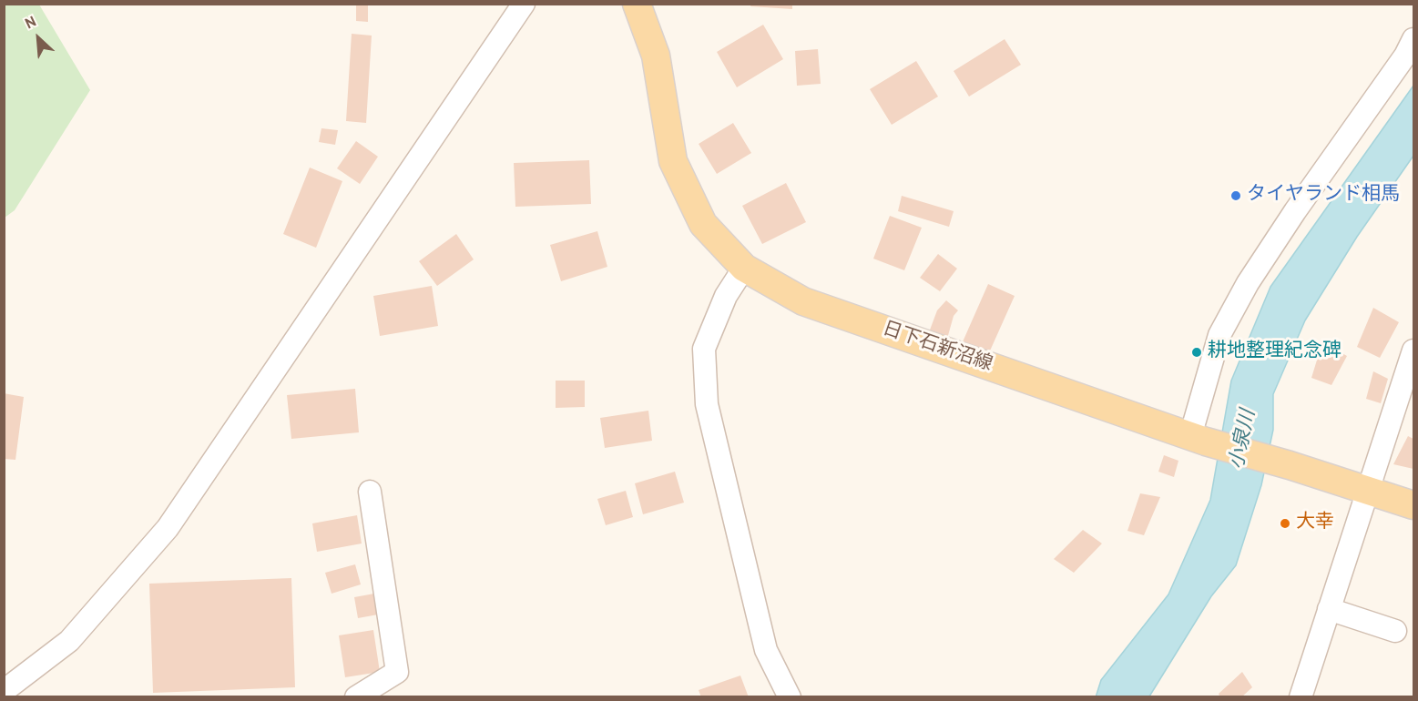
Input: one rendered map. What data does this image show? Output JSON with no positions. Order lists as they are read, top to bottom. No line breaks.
{"streets":{"main road":["日下石新沼線"]},"water":["小泉川"],"places":["タイヤランド相馬","耕地整理紀念碑","大幸"],"north":"top left"}
